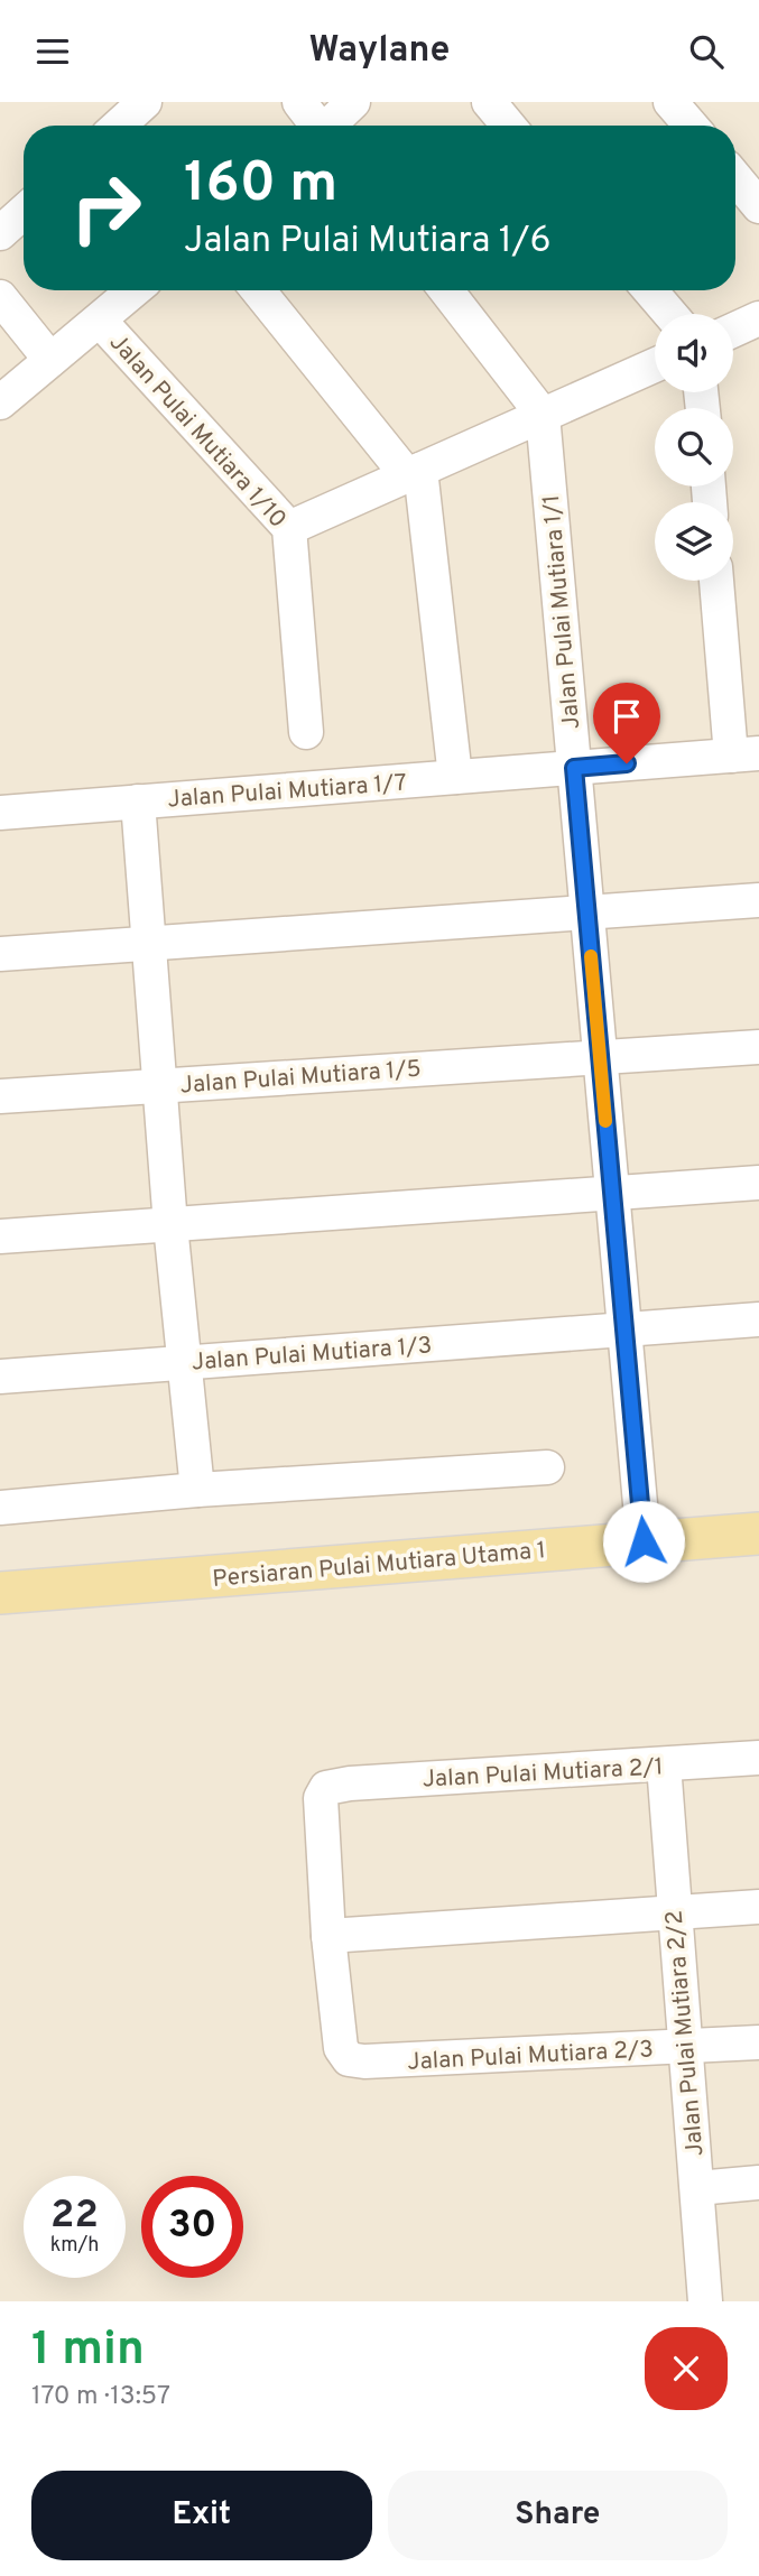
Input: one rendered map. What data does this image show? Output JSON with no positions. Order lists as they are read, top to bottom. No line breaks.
{"streets":{"main road":["Persiaran Pulai Mutiara Utama 1"],"street":["Jalan Pulai Mutiara 1/10","Jalan Pulai Mutiara 1/1","Jalan Pulai Mutiara 1/7","Jalan Pulai Mutiara 1/5","Jalan Pulai Mutiara 1/3","Jalan Pulai Mutiara 2/1","Jalan Pulai Mutiara 2/2","Jalan Pulai Mutiara 2/3"]},"crossings":[["Jalan Pulai Mutiara 1/1","Jalan Pulai Mutiara 1/7"],["Jalan Pulai Mutiara 1/1","Jalan Pulai Mutiara 1/5"],["Jalan Pulai Mutiara 1/1","Jalan Pulai Mutiara 1/3"],["Jalan Pulai Mutiara 1/1","Persiaran Pulai Mutiara Utama 1"],["Jalan Pulai Mutiara 2/1","Jalan Pulai Mutiara 2/2"],["Jalan Pulai Mutiara 2/1","Jalan Pulai Mutiara 2/3"],["Jalan Pulai Mutiara 2/2","Jalan Pulai Mutiara 2/3"]],"page":{"header":"Waylane","turn":["160 m","Jalan Pulai Mutiara 1/6"],"speed":"22 km/h","limit":"30","heading":["1 min","170 m · 13:57"],"buttons":["Exit","Share"]}}
